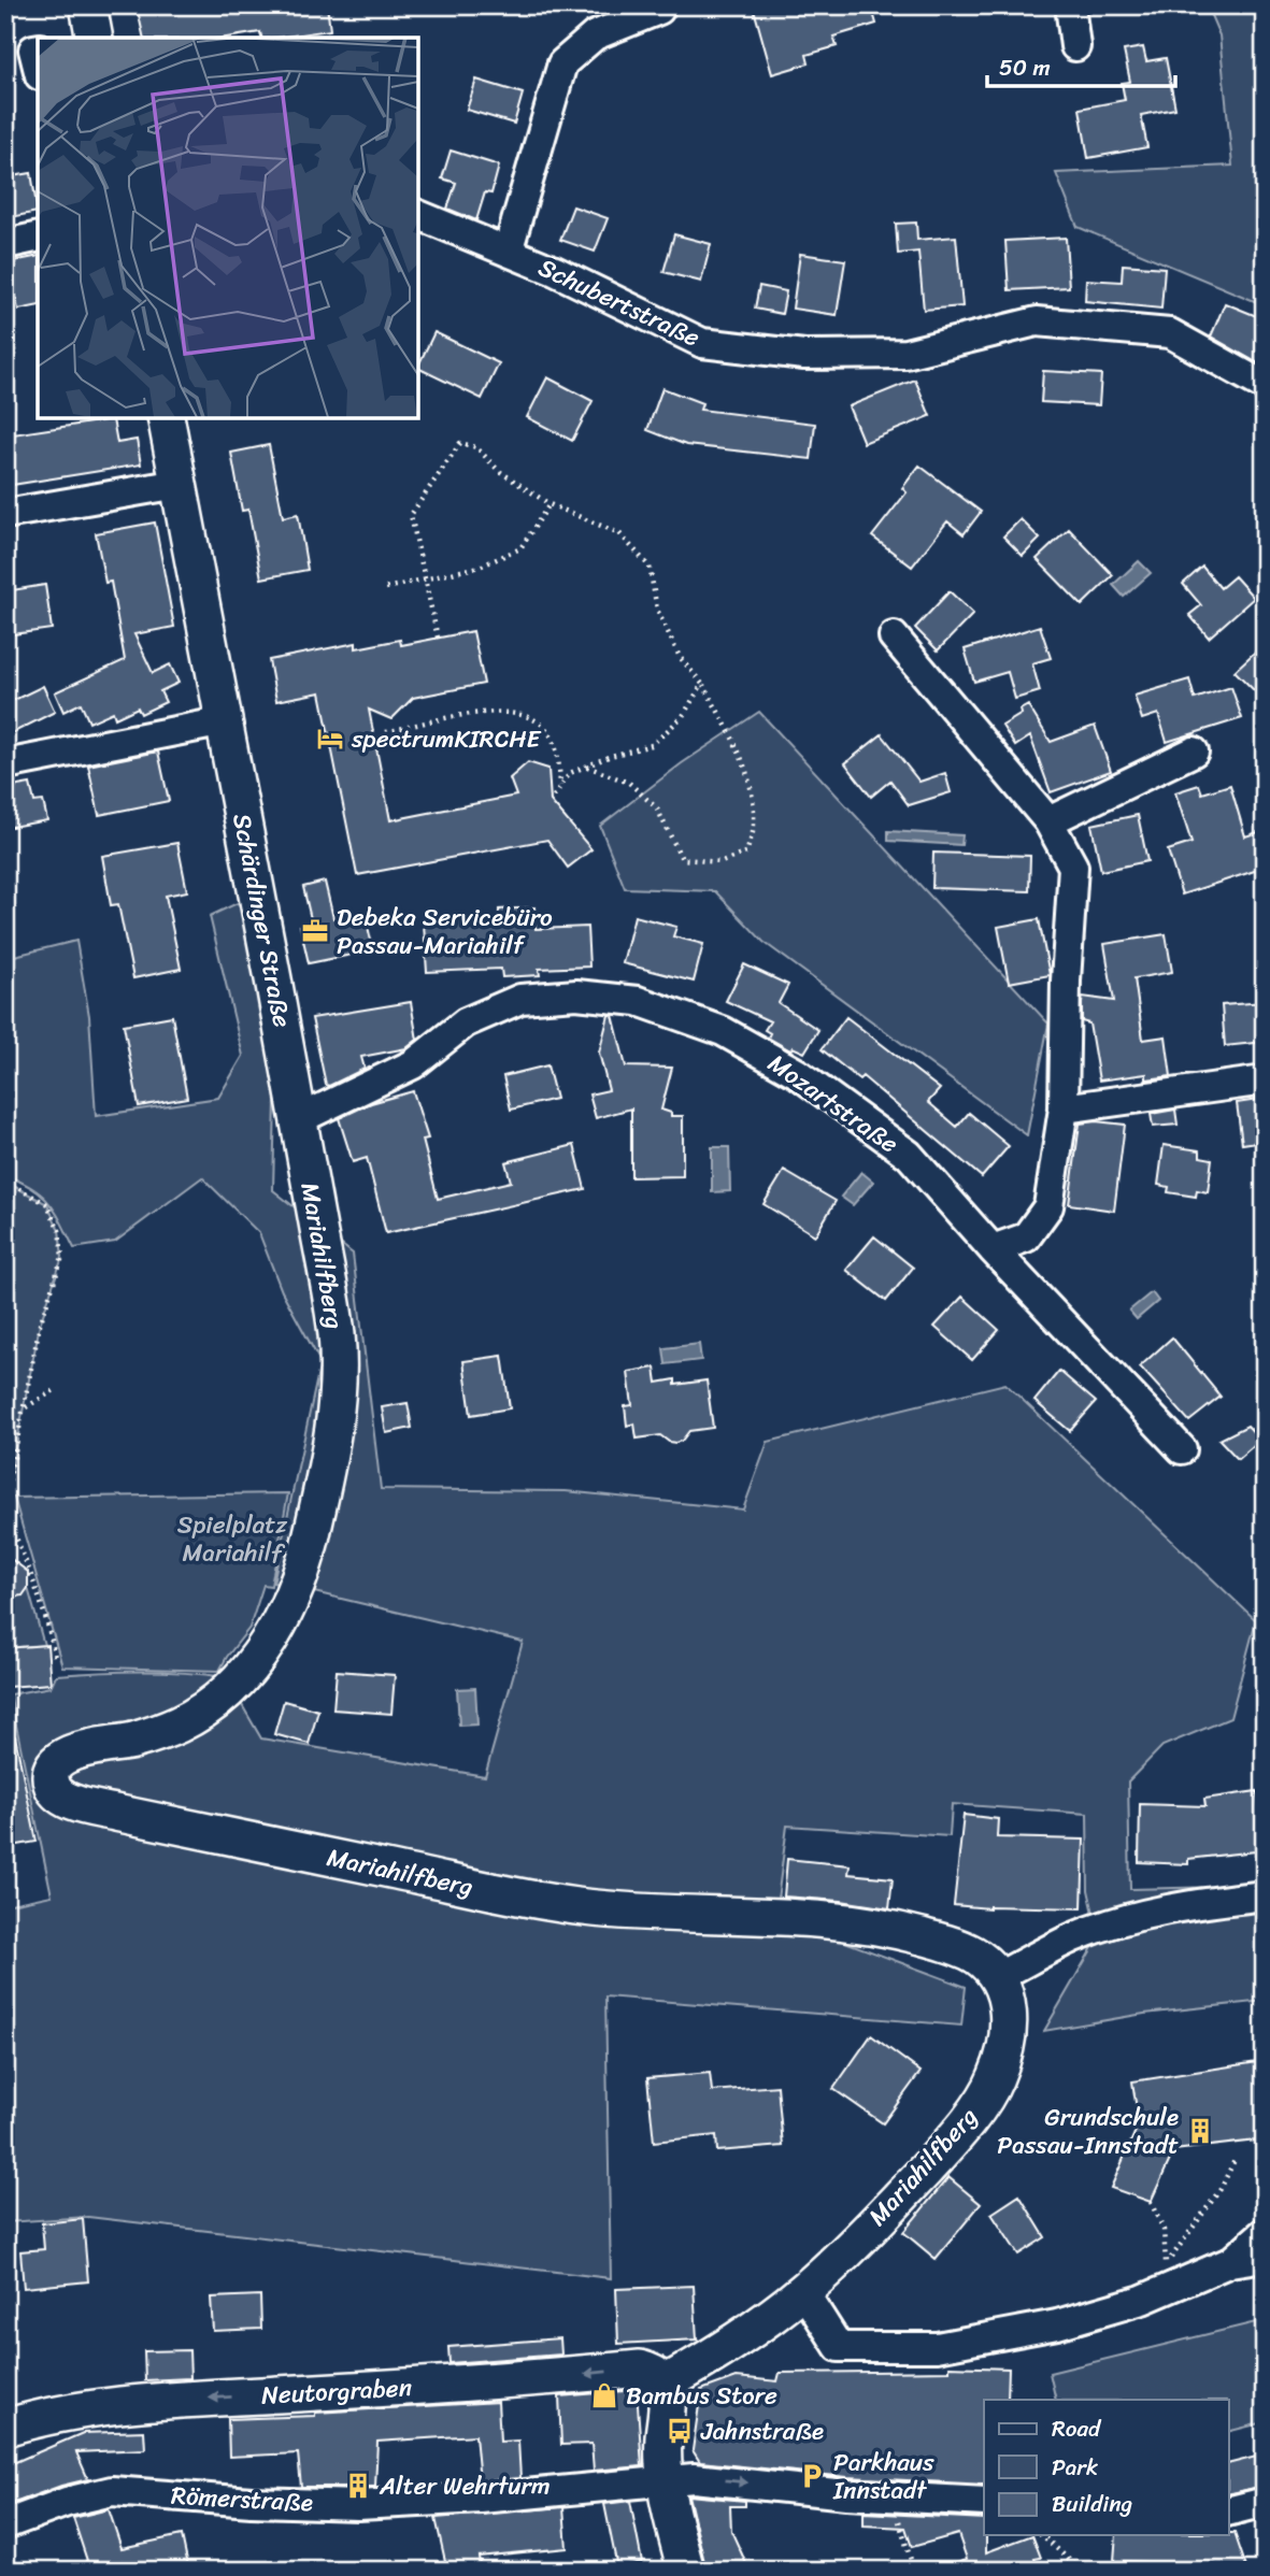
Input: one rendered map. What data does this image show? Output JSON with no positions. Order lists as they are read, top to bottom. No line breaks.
{"streets":{"main road":["Schärdinger Straße","Mariahilfberg","Neutorgraben"],"street":["Schubertstraße","Mozartstraße","Römerstraße"]},"crossings":[["Schärdinger Straße","Mozartstraße"],["Schärdinger Straße","Mariahilfberg"],["Mozartstraße","Mariahilfberg"],["Mariahilfberg","Neutorgraben"]],"one_way":["Neutorgraben"],"parks":["Spielplatz Mariahilf"],"places":{"hotel":["spectrumKIRCHE"],"office":["Debeka Servicebüro Passau-Mariahilf"],"building":["Grundschule Passau-Innstadt","Alter Wehrturm"],"shop":["Bambus Store"],"bus stop":["Jahnstraße"],"parking":["Parkhaus Innstadt"]},"legend":["Road","Park","Building"],"scale_bar":"50 m"}
